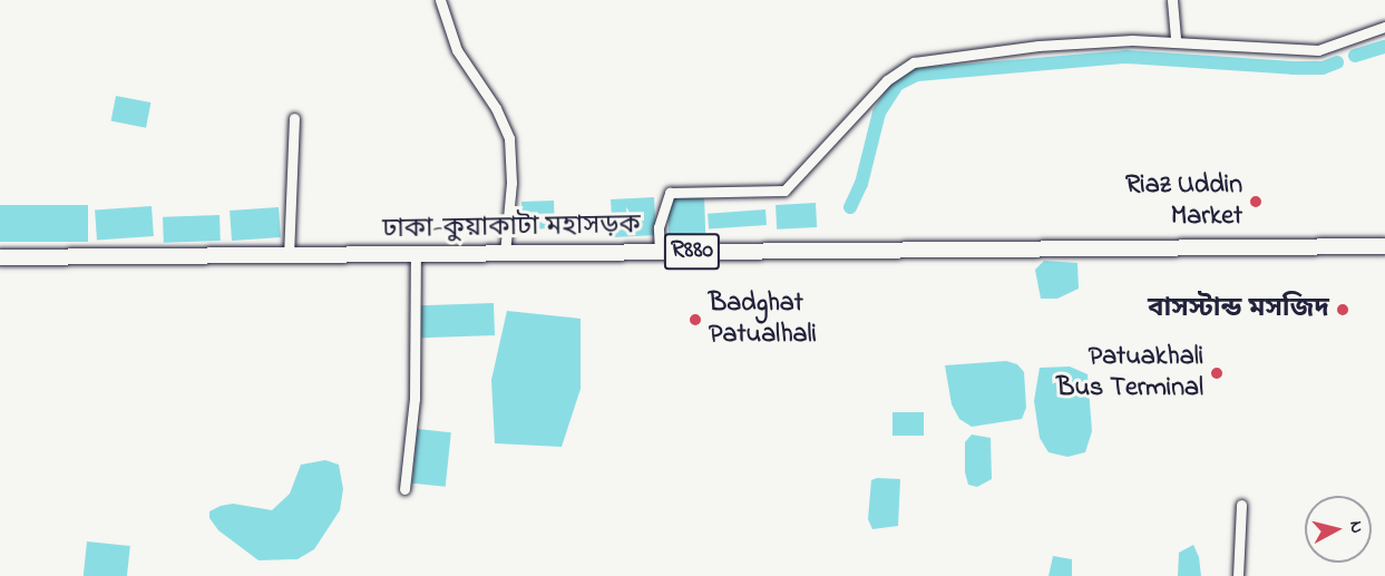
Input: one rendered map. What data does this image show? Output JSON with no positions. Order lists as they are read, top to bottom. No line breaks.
{"streets":{"main road":["ঢাকা-কুয়াকাটা মহাসড়ক","R880"]},"places":["Riaz Uddin Market","বাসস্টান্ড মসজিদ","Badghat Patualhali","Patuakhali Bus Terminal"],"north":"right"}
